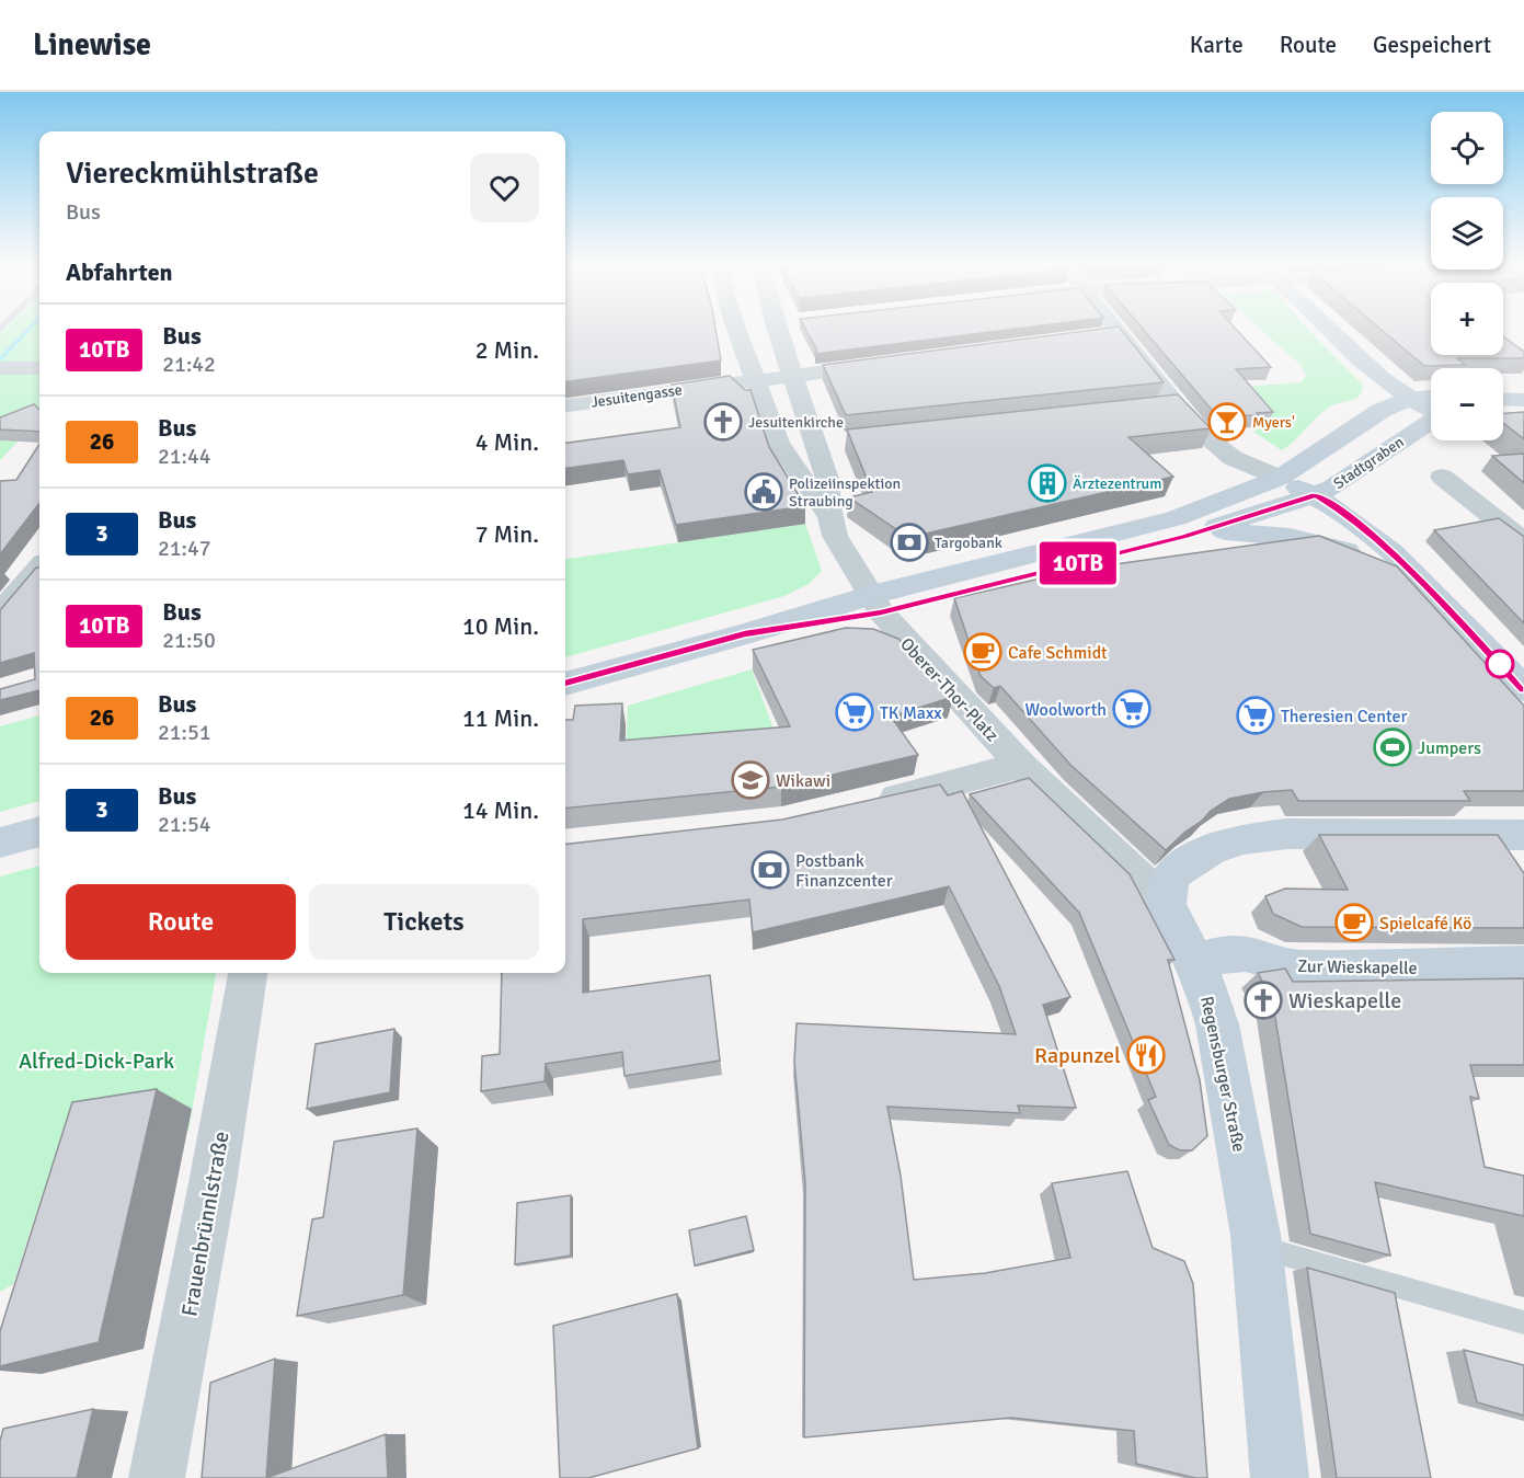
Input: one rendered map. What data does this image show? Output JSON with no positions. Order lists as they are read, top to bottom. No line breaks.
{"streets":{"main road":["Stadtgraben","Zur Wieskapelle","Regensburger Straße"],"street":["Jesuitengasse","Oberer-Thor-Platz","Frauenbrünnlstraße"]},"crossings":[["Stadtgraben","Oberer-Thor-Platz"],["Oberer-Thor-Platz","Regensburger Straße"],["Zur Wieskapelle","Regensburger Straße"]],"parks":["Alfred-Dick-Park"],"places":{"church":["Jesuitenkirche","Wieskapelle"],"bar":["Myers'"],"building":["Ärztezentrum"],"public building":["Polizeiinspektion Straubing"],"bank":["Targobank","Postbank Finanzcenter"],"cafe":["Cafe Schmidt","Spielcafé Kö"],"supermarket":["Woolworth","TK Maxx","Theresien Center"],"sports":["Jumpers"],"school or university":["Wikawi"],"restaurant":["Rapunzel"]},"lines":["bus line 10TB"],"page":{"header":"Linewise","nav":["Karte","Route","Gespeichert"],"on_map":"10TB","map_buttons":["+","−"],"heading":[["Viereckmühlstraße","Bus"],"Abfahrten"],"list":[{"mark":"10TB","name":"Bus","note":"21:42","value":"2 Min."},{"mark":"26","name":"Bus","note":"21:44","value":"4 Min."},{"mark":"3","name":"Bus","note":"21:47","value":"7 Min."},{"mark":"10TB","name":"Bus","note":"21:50","value":"10 Min."},{"mark":"26","name":"Bus","note":"21:51","value":"11 Min."},{"mark":"3","name":"Bus","note":"21:54","value":"14 Min."}],"buttons":["Route","Tickets"]}}
